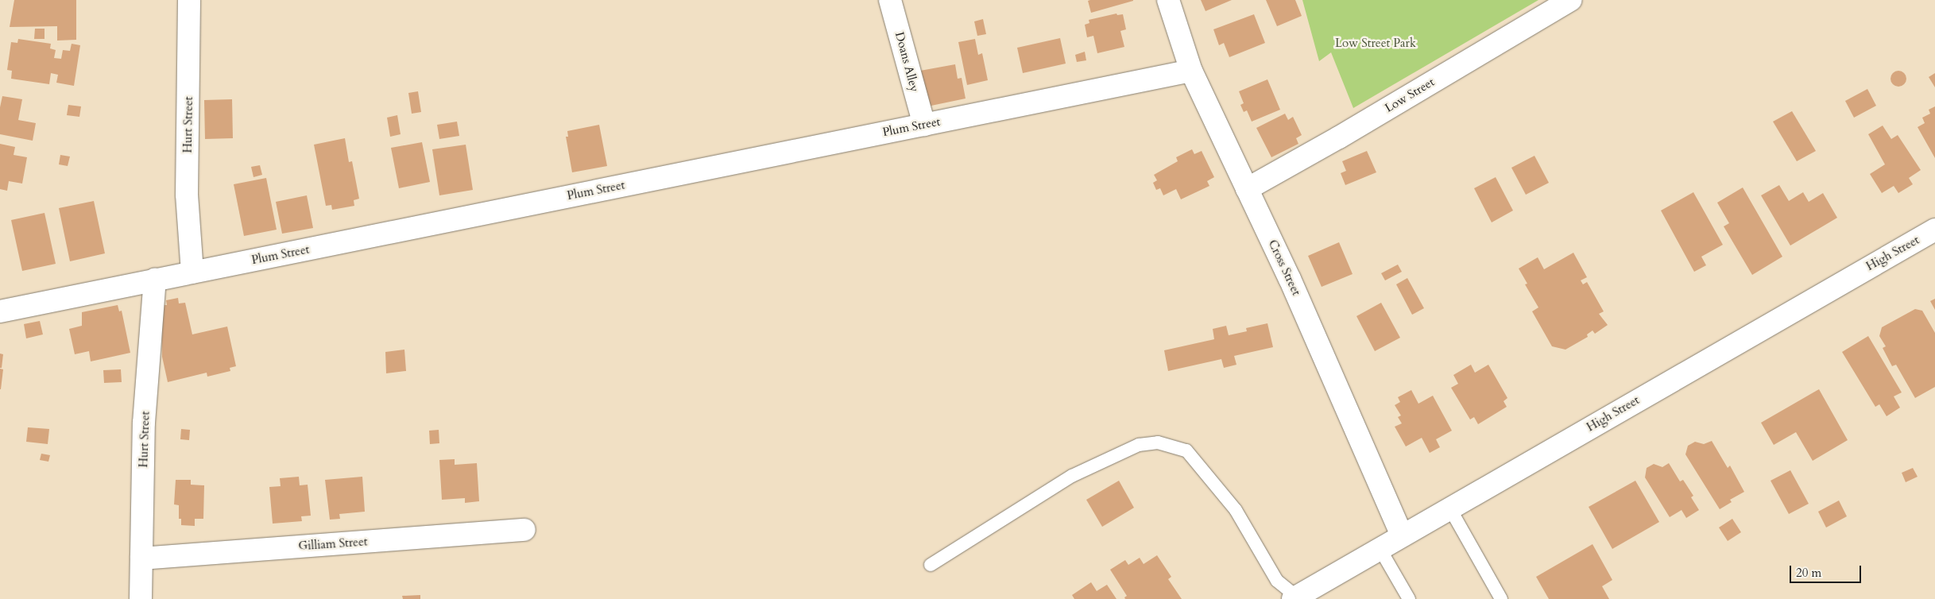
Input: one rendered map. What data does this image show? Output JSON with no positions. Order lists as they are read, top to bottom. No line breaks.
{"streets":{"street":["Doans Alley","Low Street","Hurt Street","Plum Street","High Street","Cross Street","Gilliam Street"]},"crossings":[["Doans Alley","Plum Street"],["Low Street","Cross Street"],["Hurt Street","Plum Street"],["Hurt Street","Gilliam Street"],["Plum Street","Cross Street"],["High Street","Cross Street"]],"parks":["Low Street Park"],"scale_bar":"20 m"}
